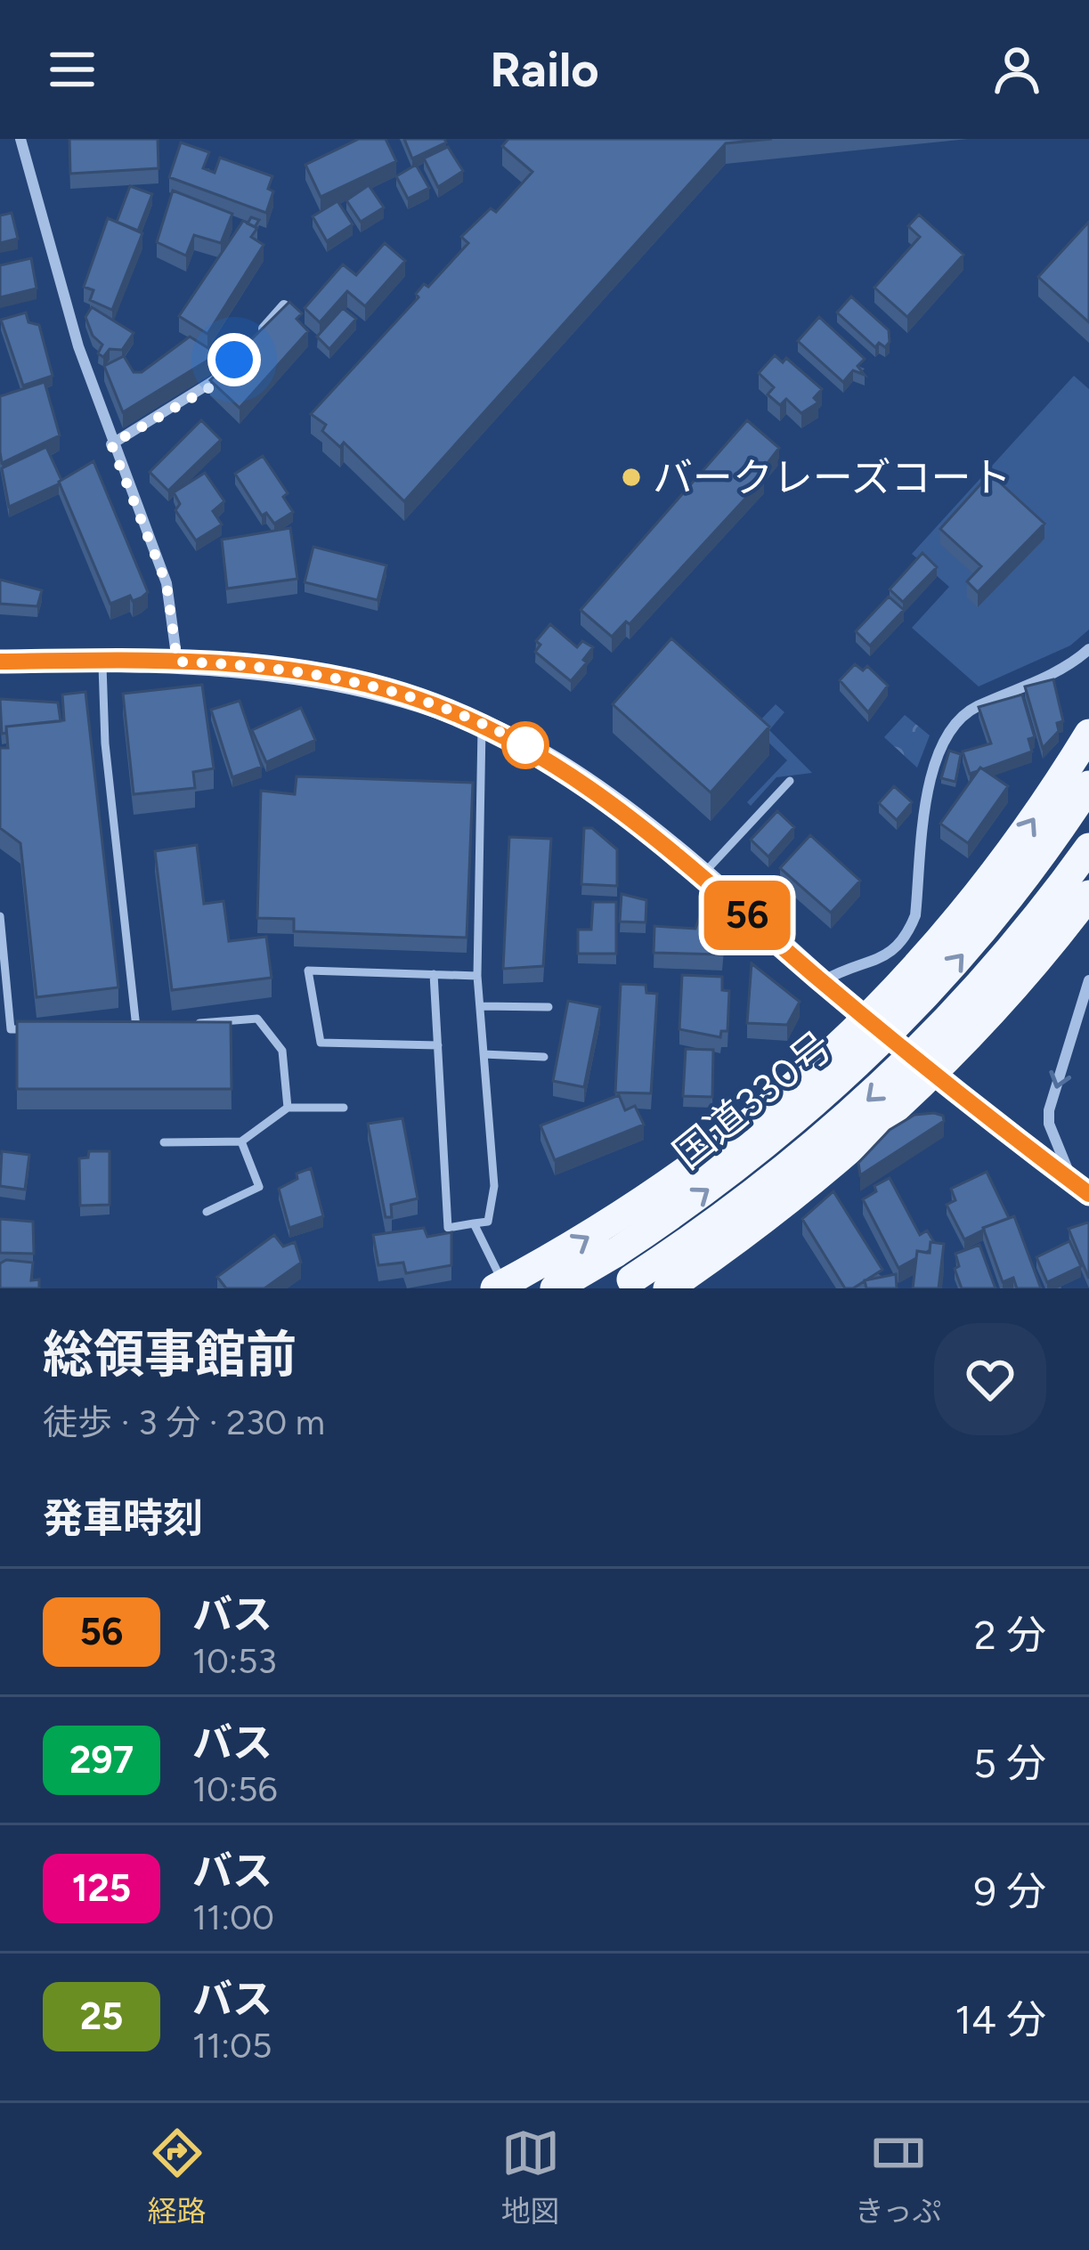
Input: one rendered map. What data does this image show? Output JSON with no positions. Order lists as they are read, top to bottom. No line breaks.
{"streets":{"highway":["国道330号"]},"places":["バークレーズコート"],"lines":["bus line 56"],"page":{"header":"Railo","on_map":"56","heading":[["総領事館前","徒歩 · 3 分 · 230 m"],"発車時刻"],"list":[{"mark":"56","name":"バス","note":"10:53","value":"2 分"},{"mark":"297","name":"バス","note":"10:56","value":"5 分"},{"mark":"125","name":"バス","note":"11:00","value":"9 分"},{"mark":"25","name":"バス","note":"11:05","value":"14 分"}],"tabs":["経路","地図","きっぷ"]}}
